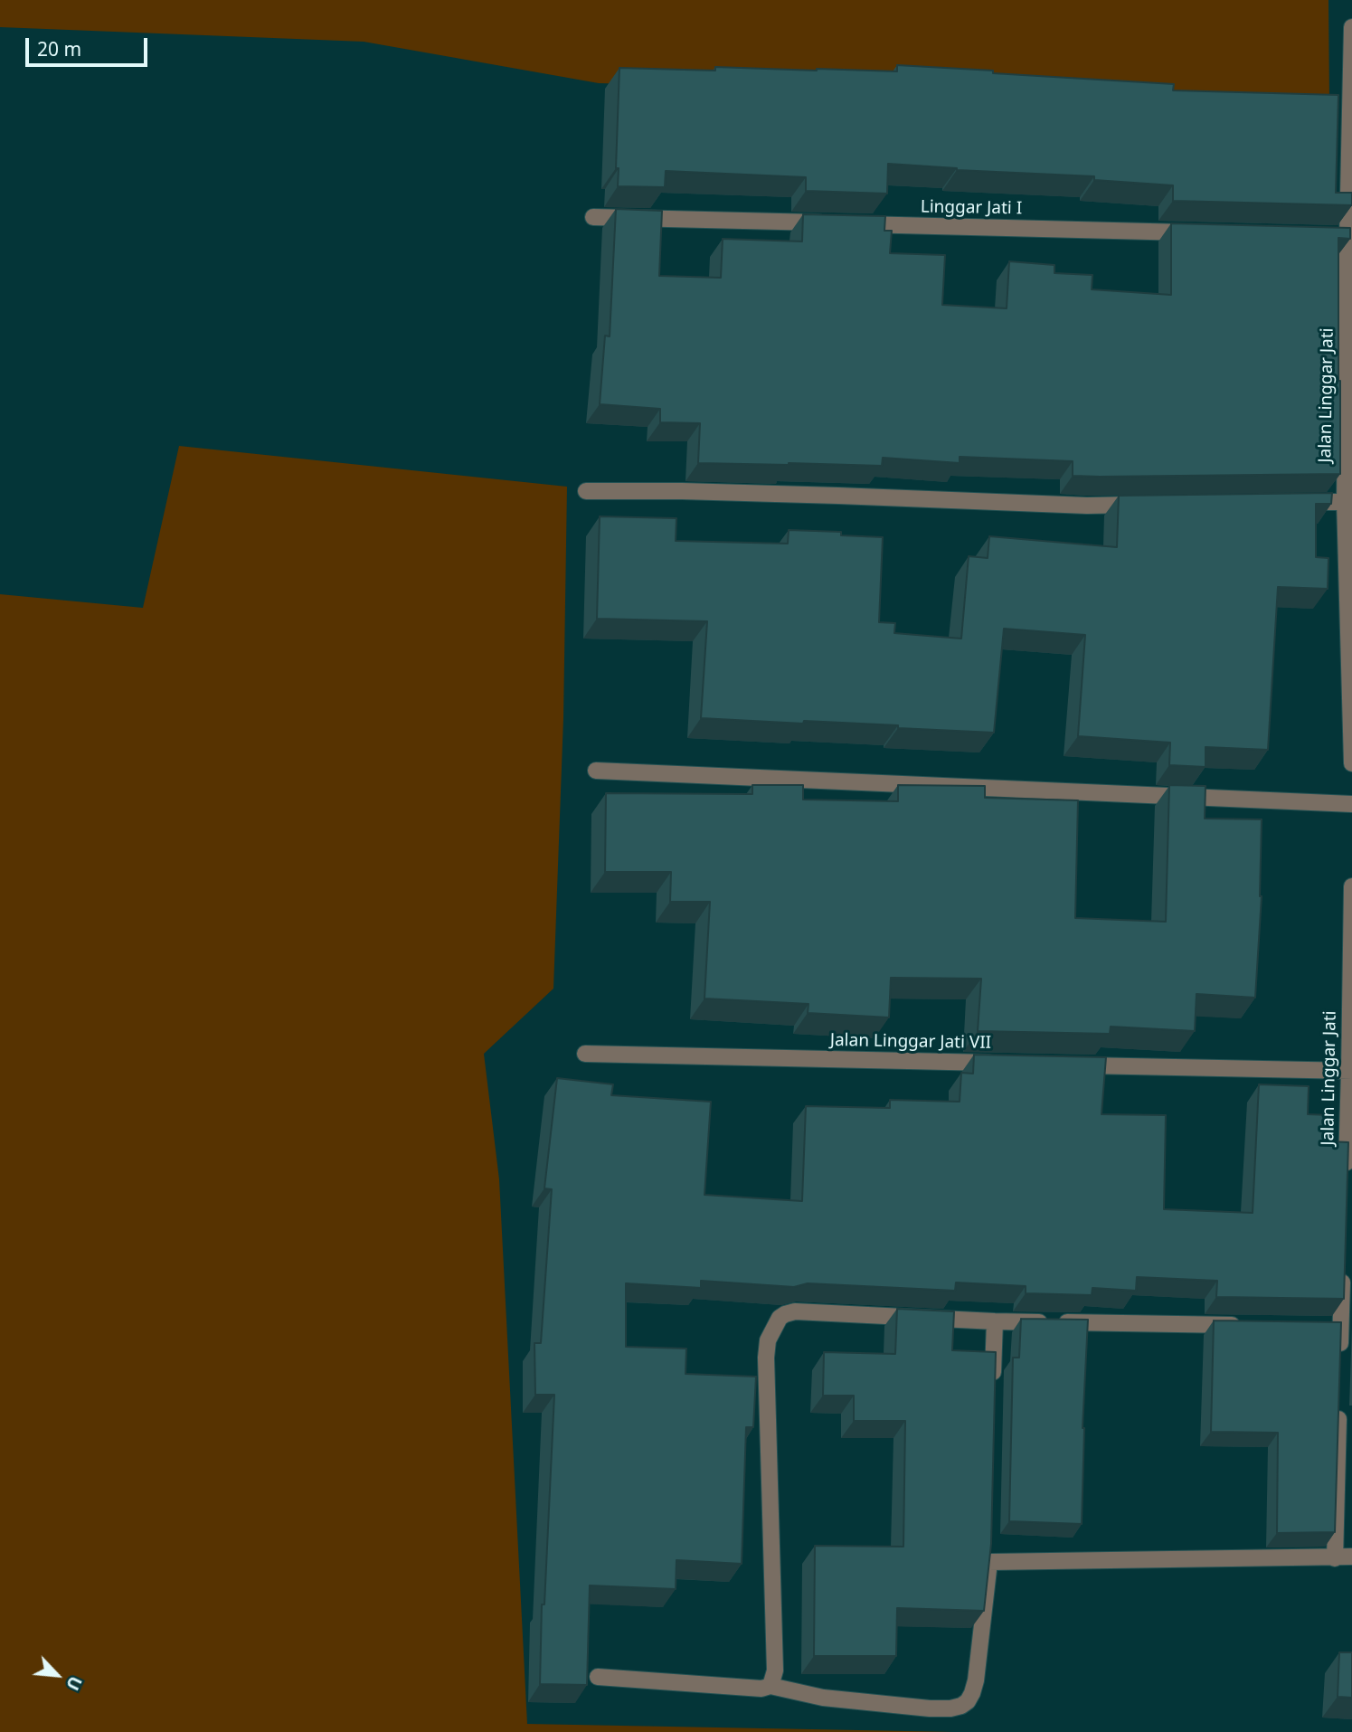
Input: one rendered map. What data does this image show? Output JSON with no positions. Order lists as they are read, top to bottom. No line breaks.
{"streets":{"street":["Linggar Jati I","Jalan Linggar Jati","Jalan Linggar Jati VII"]},"scale_bar":"20 m","north":"bottom right"}
